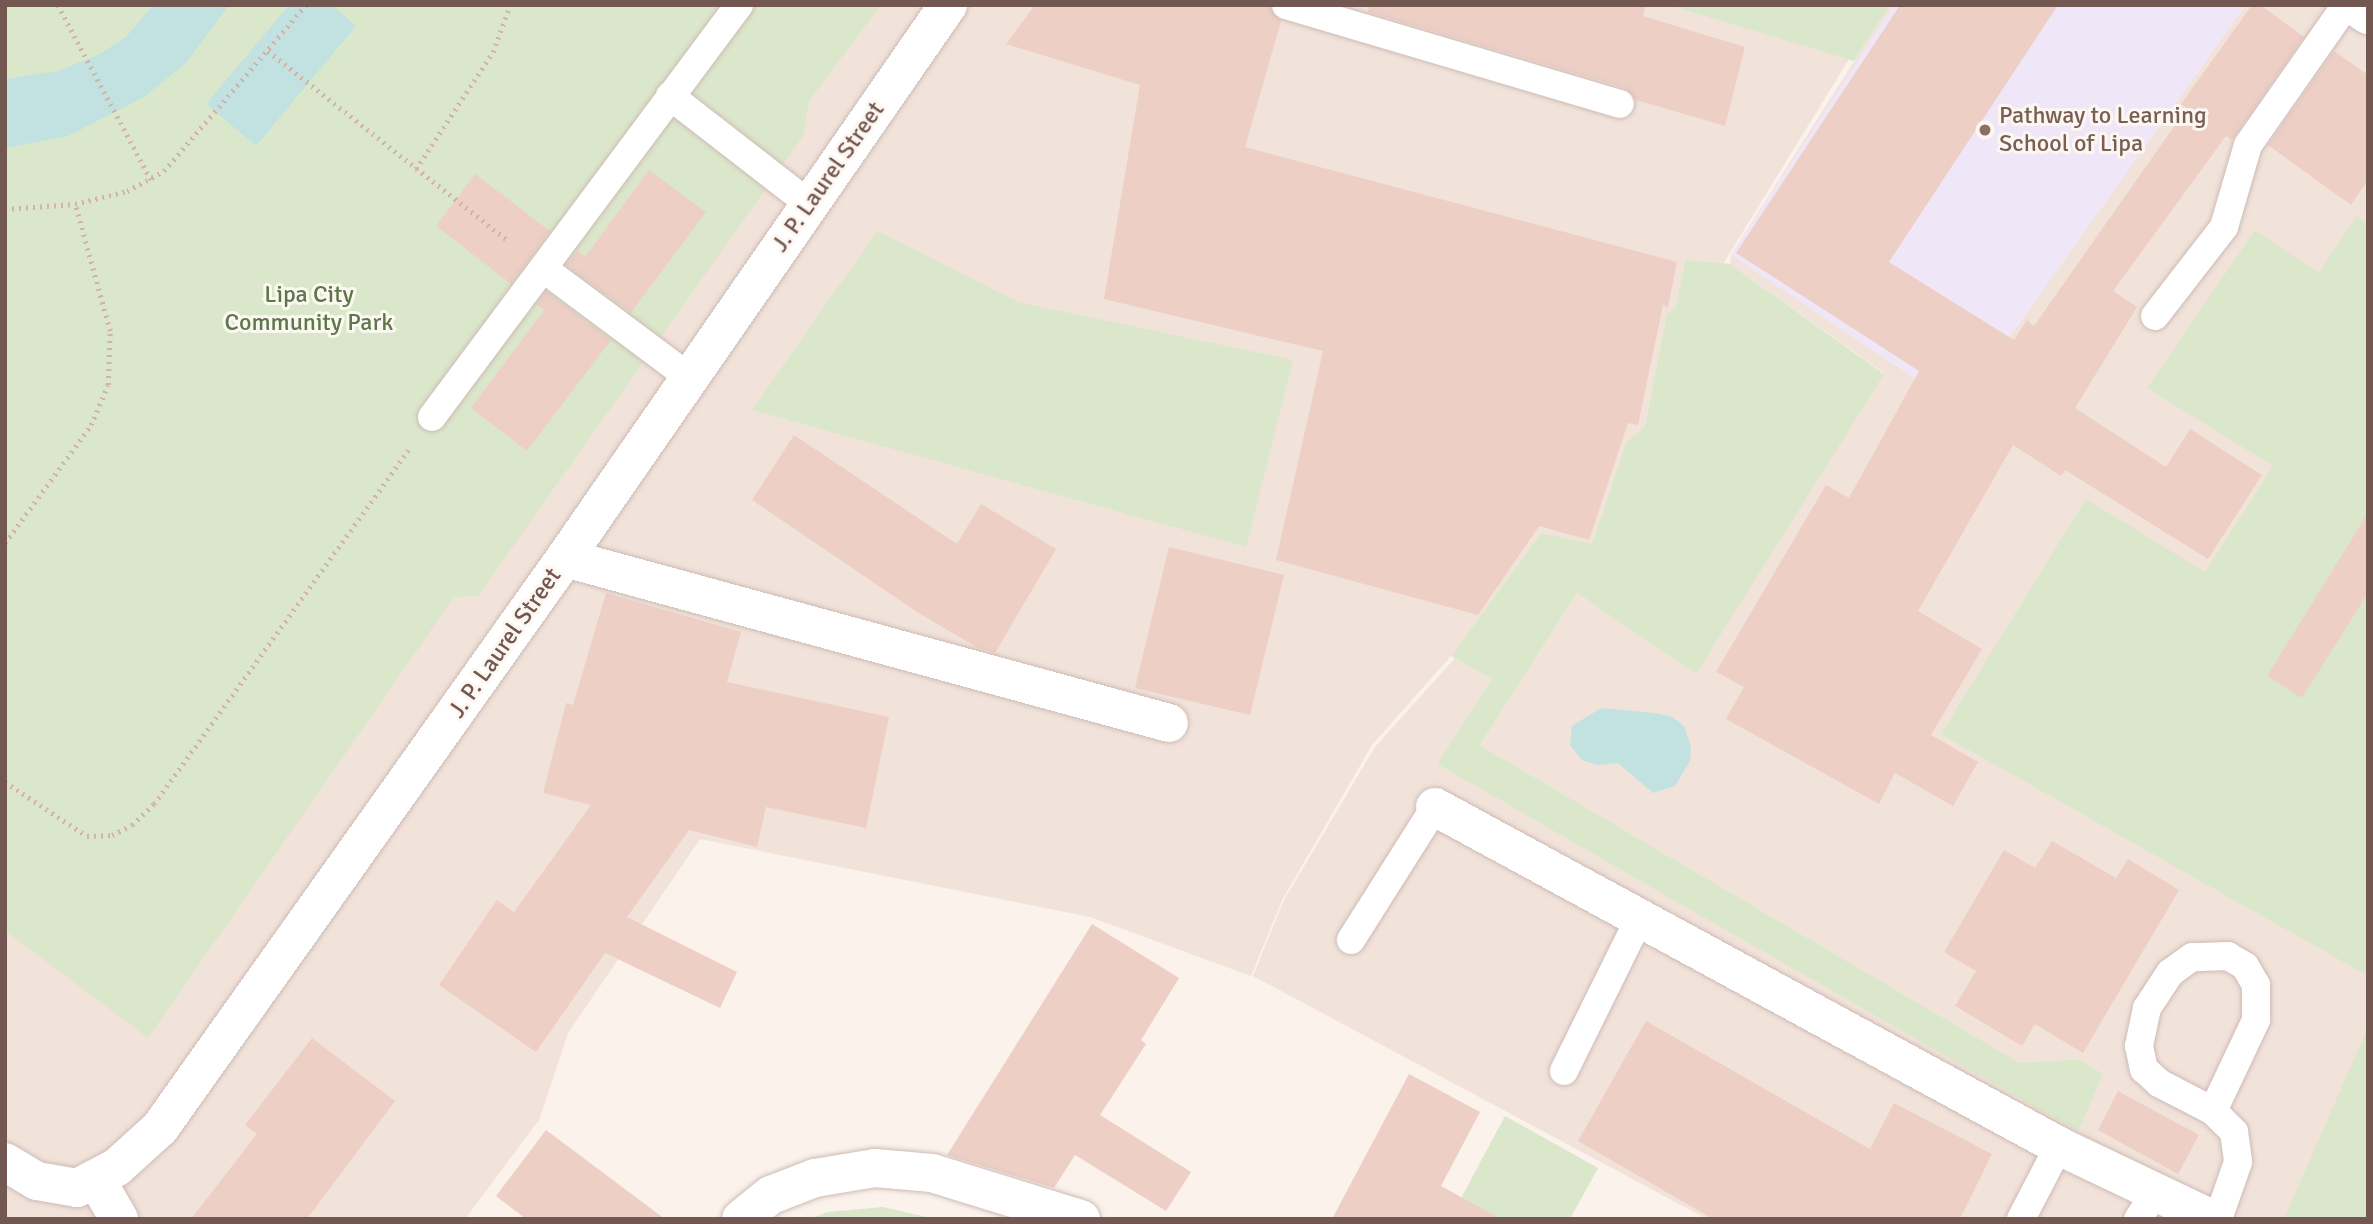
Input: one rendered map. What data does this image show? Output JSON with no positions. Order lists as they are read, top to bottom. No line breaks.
{"streets":{"street":["J. P. Laurel Street"]},"parks":["Lipa City Community Park"],"places":["Pathway to Learning School of Lipa"]}
